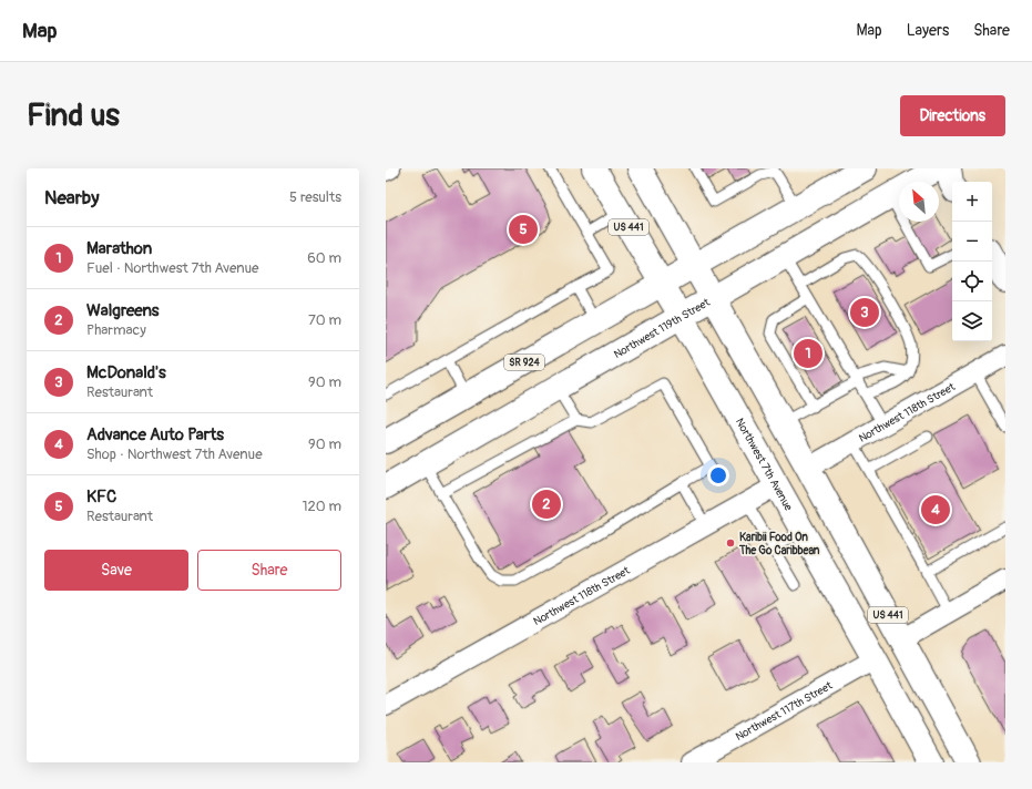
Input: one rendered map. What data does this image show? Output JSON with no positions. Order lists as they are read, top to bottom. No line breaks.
{"streets":{"main road":["US 441","Northwest 119th Street","SR 924","Northwest 7th Avenue"],"street":["Northwest 118th Street","Northwest 117th Street"]},"crossings":[["US 441","Northwest 119th Street"],["US 441","SR 924"],["US 441","Northwest 118th Street"],["Northwest 119th Street","Northwest 7th Avenue"],["SR 924","Northwest 7th Avenue"],["Northwest 118th Street","Northwest 7th Avenue"],["Northwest 7th Avenue","Northwest 117th Street"]],"places":["Karibii Food On The Go Caribbean"],"north":"top left","page":{"header":"Map","nav":["Map","Layers","Share"],"buttons":["Directions",["Save","Share"]],"title":"Find us","heading":["Nearby","5 results"],"map_buttons":["+","−"],"pins":["5","3","1","2","4"],"list":[{"mark":"1","name":"Marathon","note":"Fuel · Northwest 7th Avenue","value":"60 m"},{"mark":"2","name":"Walgreens","note":"Pharmacy","value":"70 m"},{"mark":"3","name":"McDonald's","note":"Restaurant","value":"90 m"},{"mark":"4","name":"Advance Auto Parts","note":"Shop · Northwest 7th Avenue","value":"90 m"},{"mark":"5","name":"KFC","note":"Restaurant","value":"120 m"}]}}
